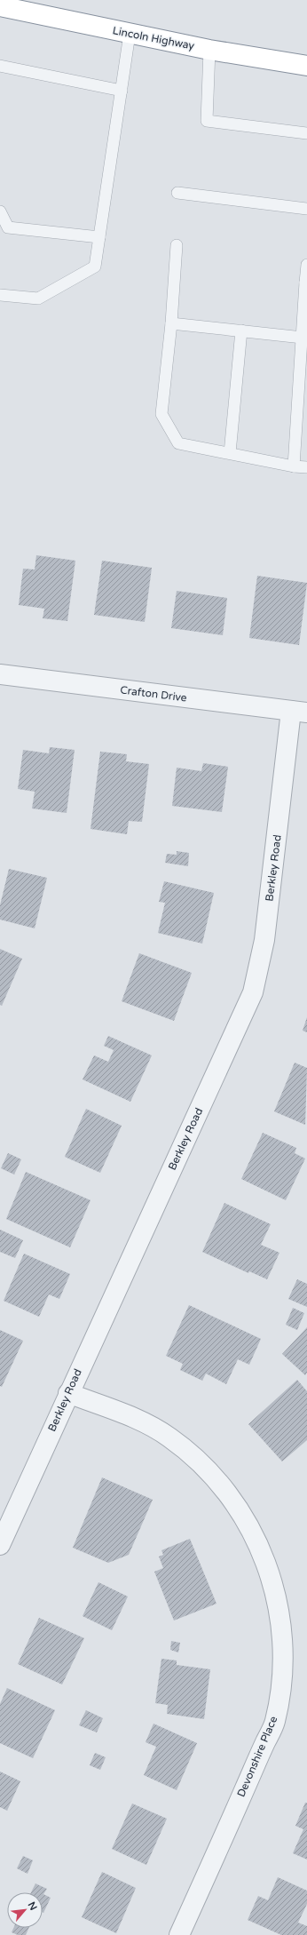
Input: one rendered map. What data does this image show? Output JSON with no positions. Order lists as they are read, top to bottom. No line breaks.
{"streets":{"highway":["Lincoln Highway"],"street":["Crafton Drive","Berkley Road","Devonshire Place"]},"crossings":[["Crafton Drive","Berkley Road"],["Berkley Road","Devonshire Place"]],"north":"top right"}
